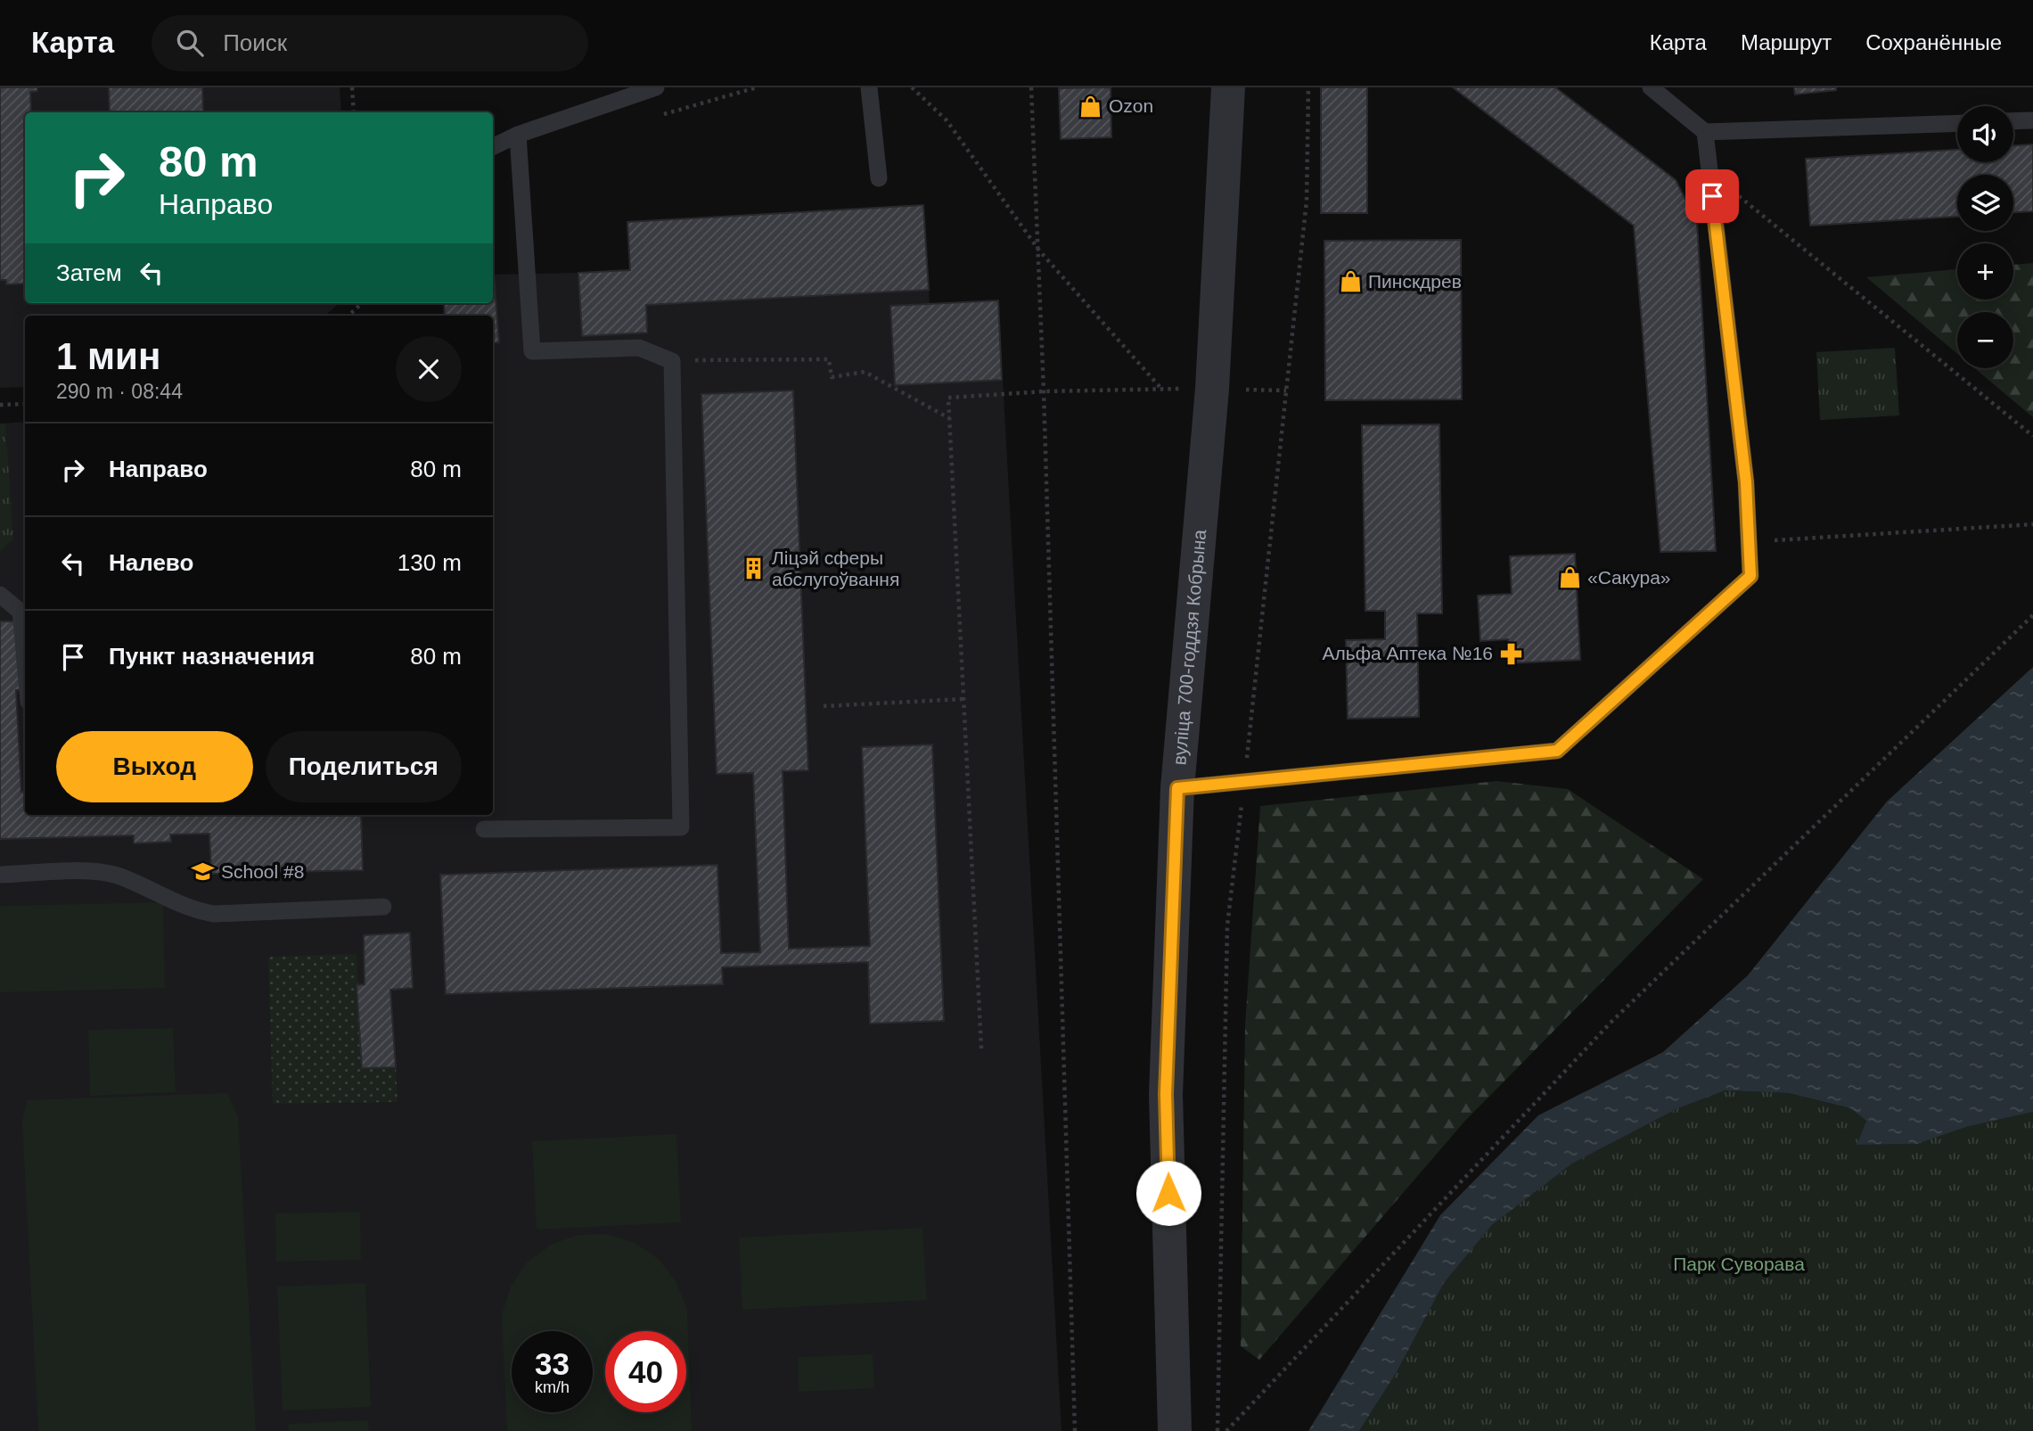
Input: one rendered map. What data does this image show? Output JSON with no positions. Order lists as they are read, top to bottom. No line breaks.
{"streets":{"street":["вуліца 700-годдзя Кобрына"]},"parks":["Парк Суворава"],"places":{"shop":["Ozon","Пинскдрев","«Сакура»"],"building":["Ліцэй сферы абслугоўвання"],"pharmacy":["Альфа Аптека №16"],"school or university":["School #8"]},"page":{"header":"Карта","search":"Поиск","nav":["Карта","Маршрут","Сохранённые"],"map_buttons":["+","−"],"turn":["80 m","Направо"],"then":"Затем","heading":["1 мин","290 m · 08:44"],"list":[{"name":"Направо","value":"80 m"},{"name":"Налево","value":"130 m"},{"name":"Пункт назначения","value":"80 m"}],"buttons":["Выход","Поделиться"],"speed":"33 km/h","limit":"40"}}
